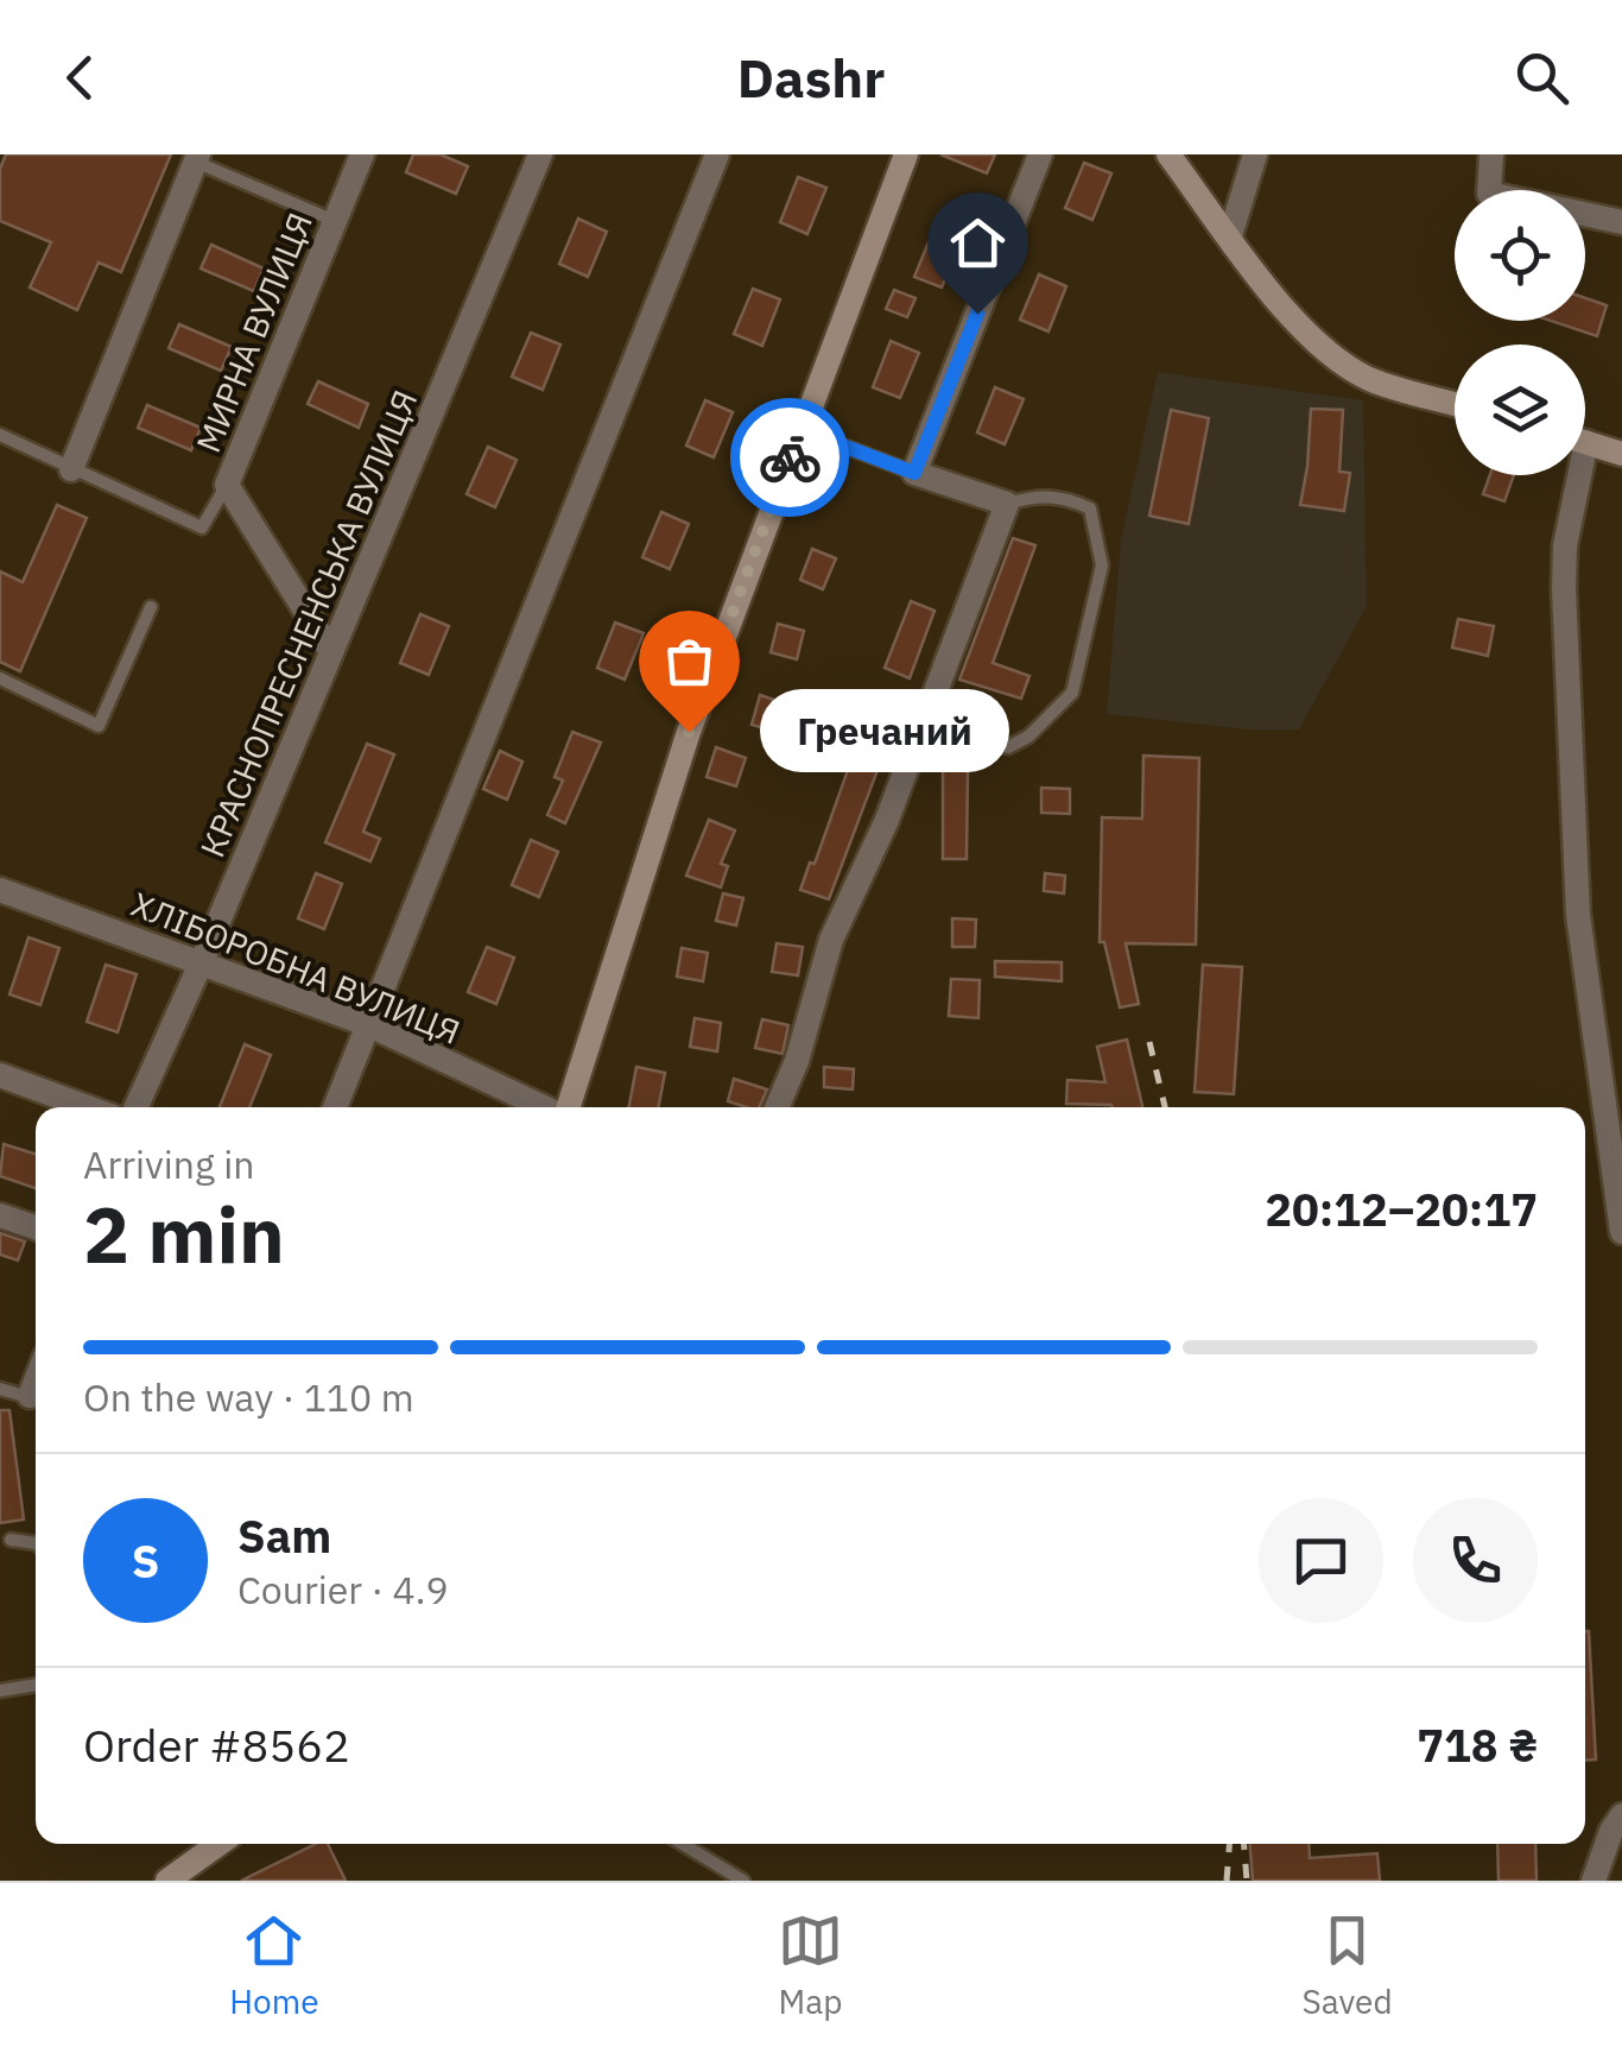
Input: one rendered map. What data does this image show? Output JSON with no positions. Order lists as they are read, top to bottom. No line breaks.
{"streets":{"street":["МИРНА ВУЛИЦЯ","КРАСНОПРЕСНЕНСЬКА ВУЛИЦЯ","ХЛІБОРОБНА ВУЛИЦЯ"]},"crossings":[["МИРНА ВУЛИЦЯ","КРАСНОПРЕСНЕНСЬКА ВУЛИЦЯ"],["КРАСНОПРЕСНЕНСЬКА ВУЛИЦЯ","ХЛІБОРОБНА ВУЛИЦЯ"]],"places":["Гречаний"],"page":{"header":"Dashr","bubble":"Гречаний","heading":["2 min","Arriving in","20:12–20:17"],"panel":["Sam","Courier · 4.9","Order #8562","718 ₴"],"bar":"On the way · 110 m","round":"S","tabs":["Home","Map","Saved"]}}
